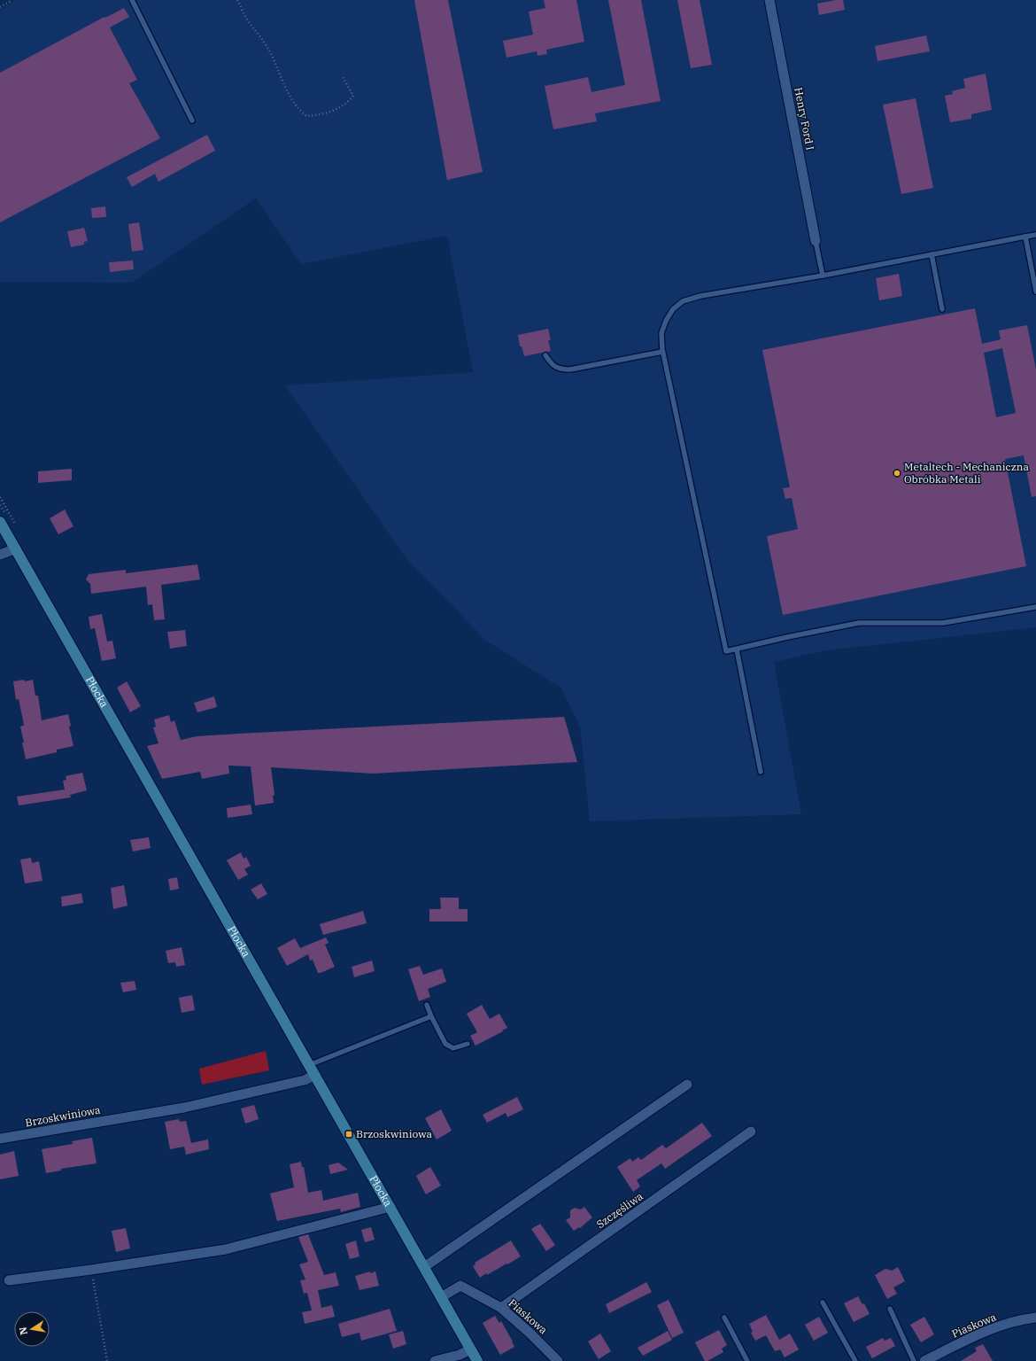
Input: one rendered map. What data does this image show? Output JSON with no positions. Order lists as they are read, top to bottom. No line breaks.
{"streets":{"street":["Henry Ford I","Płocka","Brzoskwiniowa","Szczęśliwa","Piaskowa"]},"crossings":[["Płocka","Brzoskwiniowa"],["Płocka","Piaskowa"],["Szczęśliwa","Piaskowa"]],"places":{"other":["Metaltech - Mechaniczna Obróbka Metali"],"transit":["Brzoskwiniowa"]},"north":"left"}
